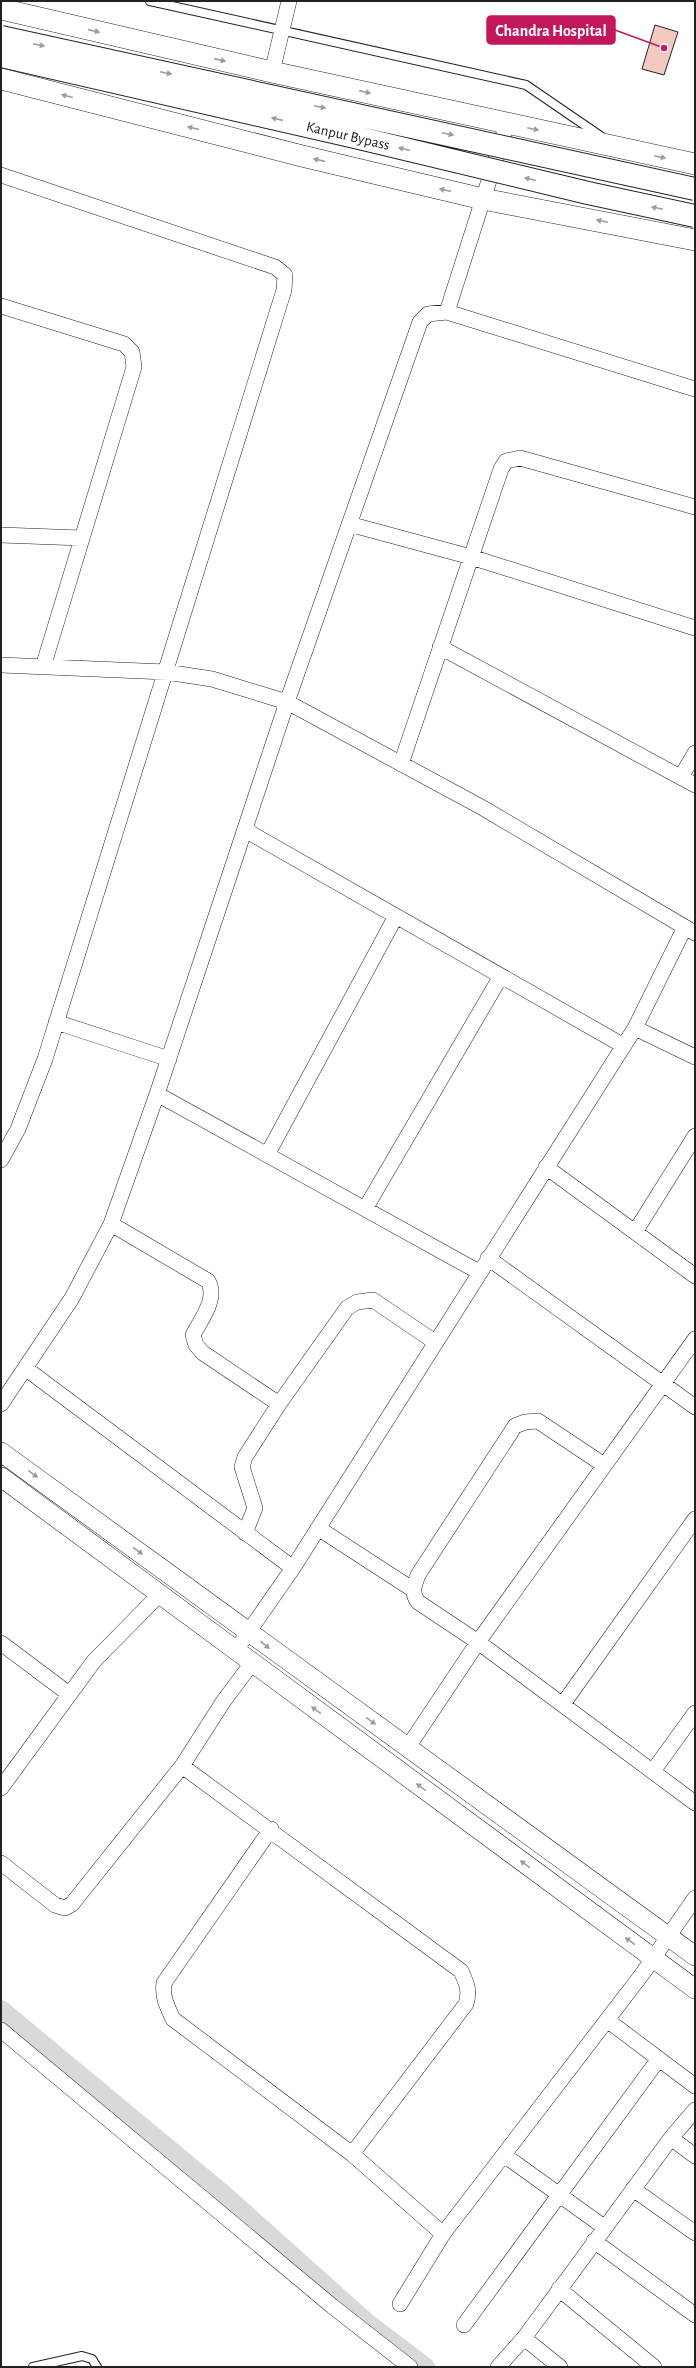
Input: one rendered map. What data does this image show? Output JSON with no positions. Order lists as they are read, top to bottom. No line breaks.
{"streets":{"highway":["Kanpur Bypass"]},"places":["Chandra Hospital"]}
